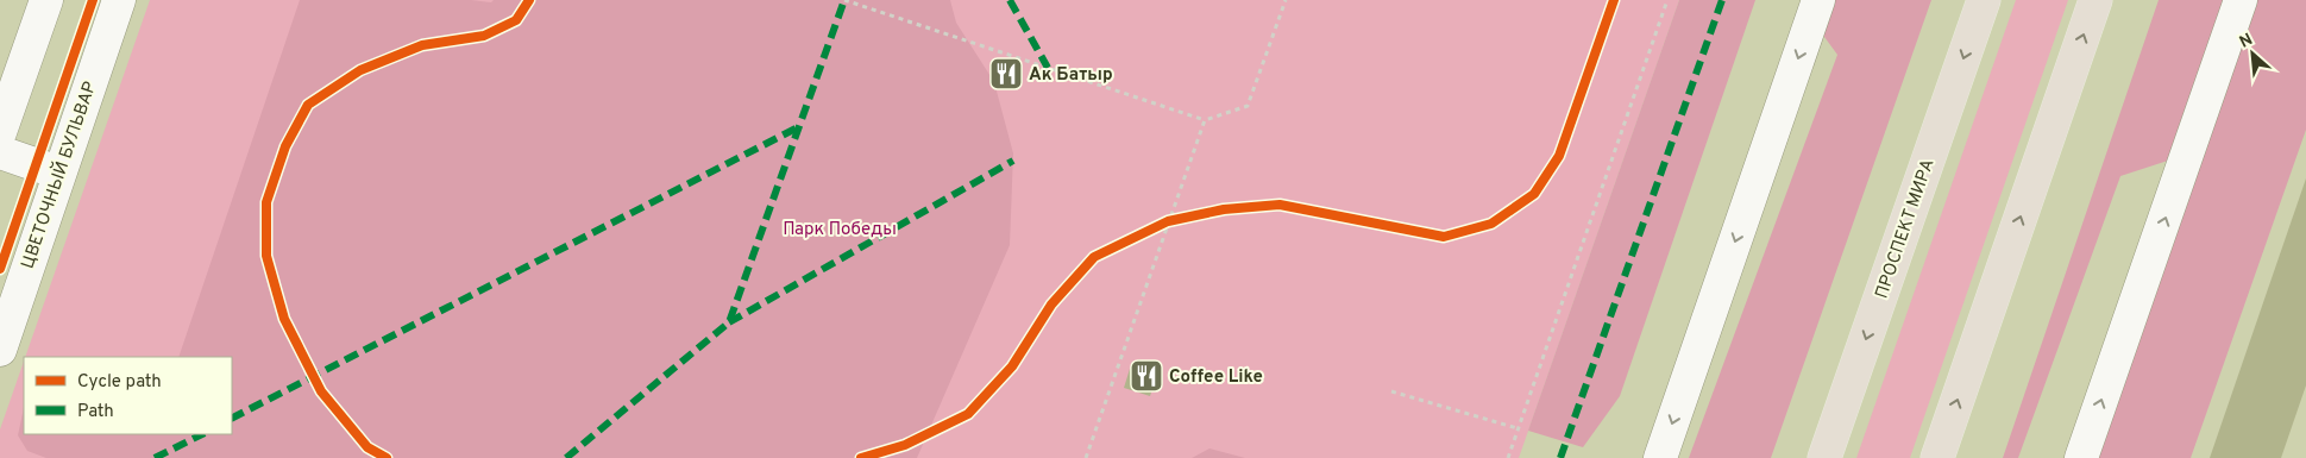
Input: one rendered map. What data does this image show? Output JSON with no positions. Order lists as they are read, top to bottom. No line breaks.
{"streets":{"main road":["ПРОСПЕКТ МИРА"],"street":["ЦВЕТОЧНЫЙ БУЛЬВАР"]},"parks":["Парк Победы"],"places":{"restaurant":["Ак Батыр","Coffee Like"]},"legend":["Cycle path","Path"],"north":"top left"}
